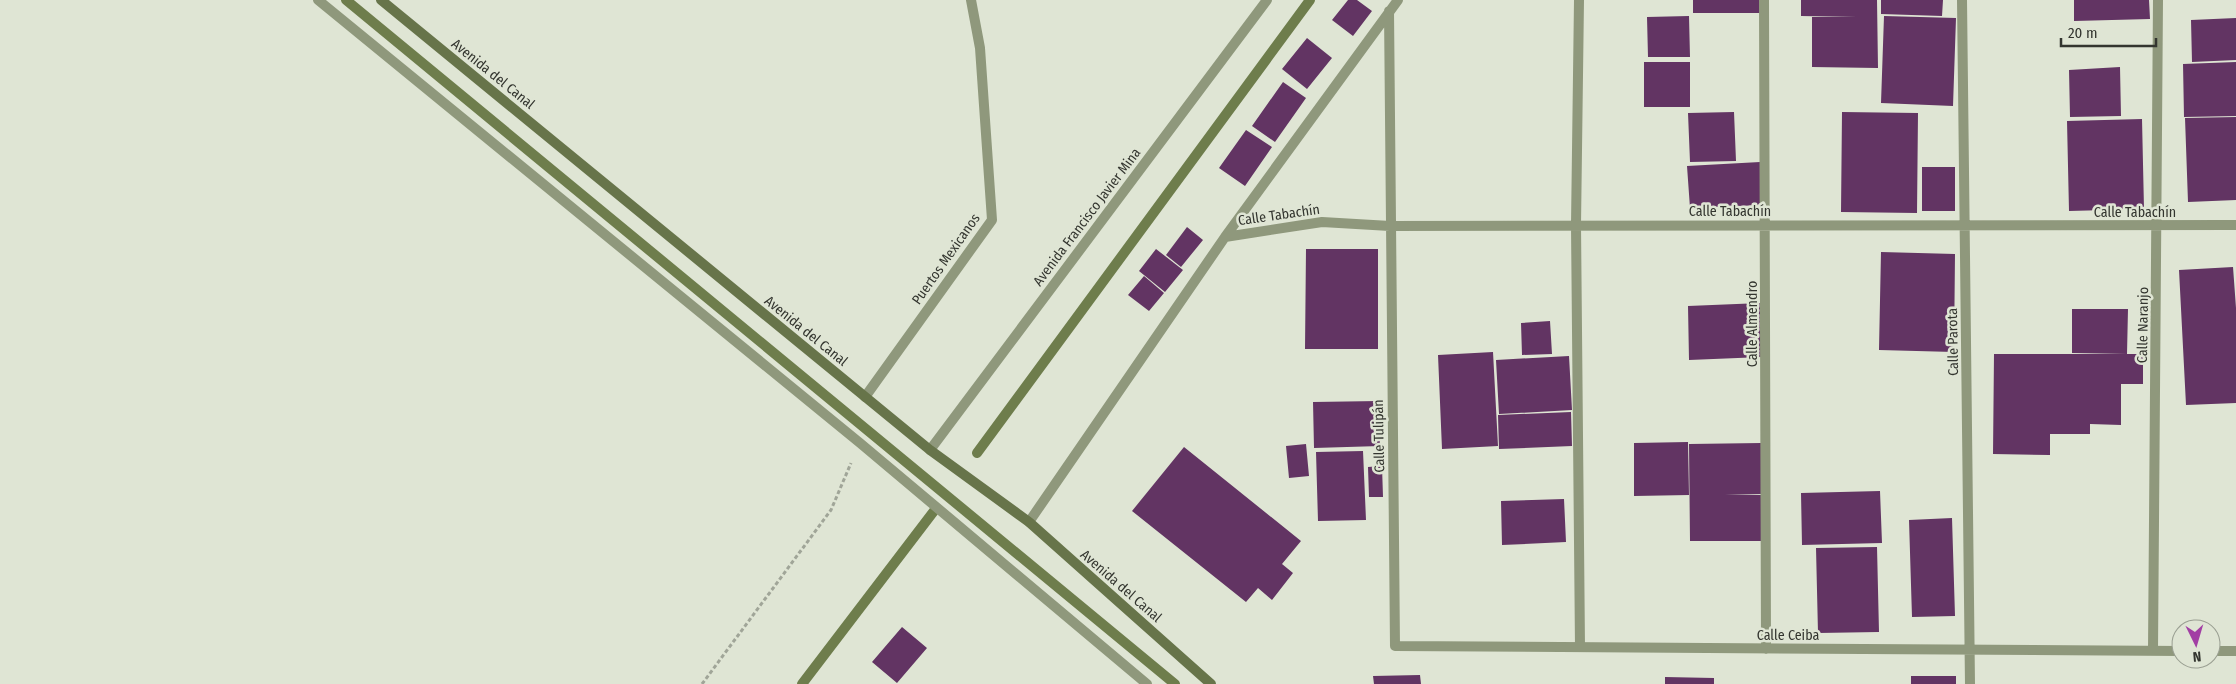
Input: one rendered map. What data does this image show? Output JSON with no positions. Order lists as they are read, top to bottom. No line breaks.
{"streets":{"street":["Avenida del Canal","Calle Tabachín","Avenida Francisco Javier Mina","Puertos Mexicanos","Calle Almendro","Calle Naranjo","Calle Parota","Calle Tulipán","Calle Ceiba"]},"crossings":[["Avenida del Canal","Avenida Francisco Javier Mina"],["Avenida del Canal","Puertos Mexicanos"],["Calle Tabachín","Calle Almendro"],["Calle Tabachín","Calle Naranjo"],["Calle Tabachín","Calle Parota"],["Calle Tabachín","Calle Tulipán"],["Calle Almendro","Calle Ceiba"],["Calle Naranjo","Calle Ceiba"],["Calle Parota","Calle Ceiba"],["Calle Tulipán","Calle Ceiba"]],"scale_bar":"20 m","north":"bottom"}
